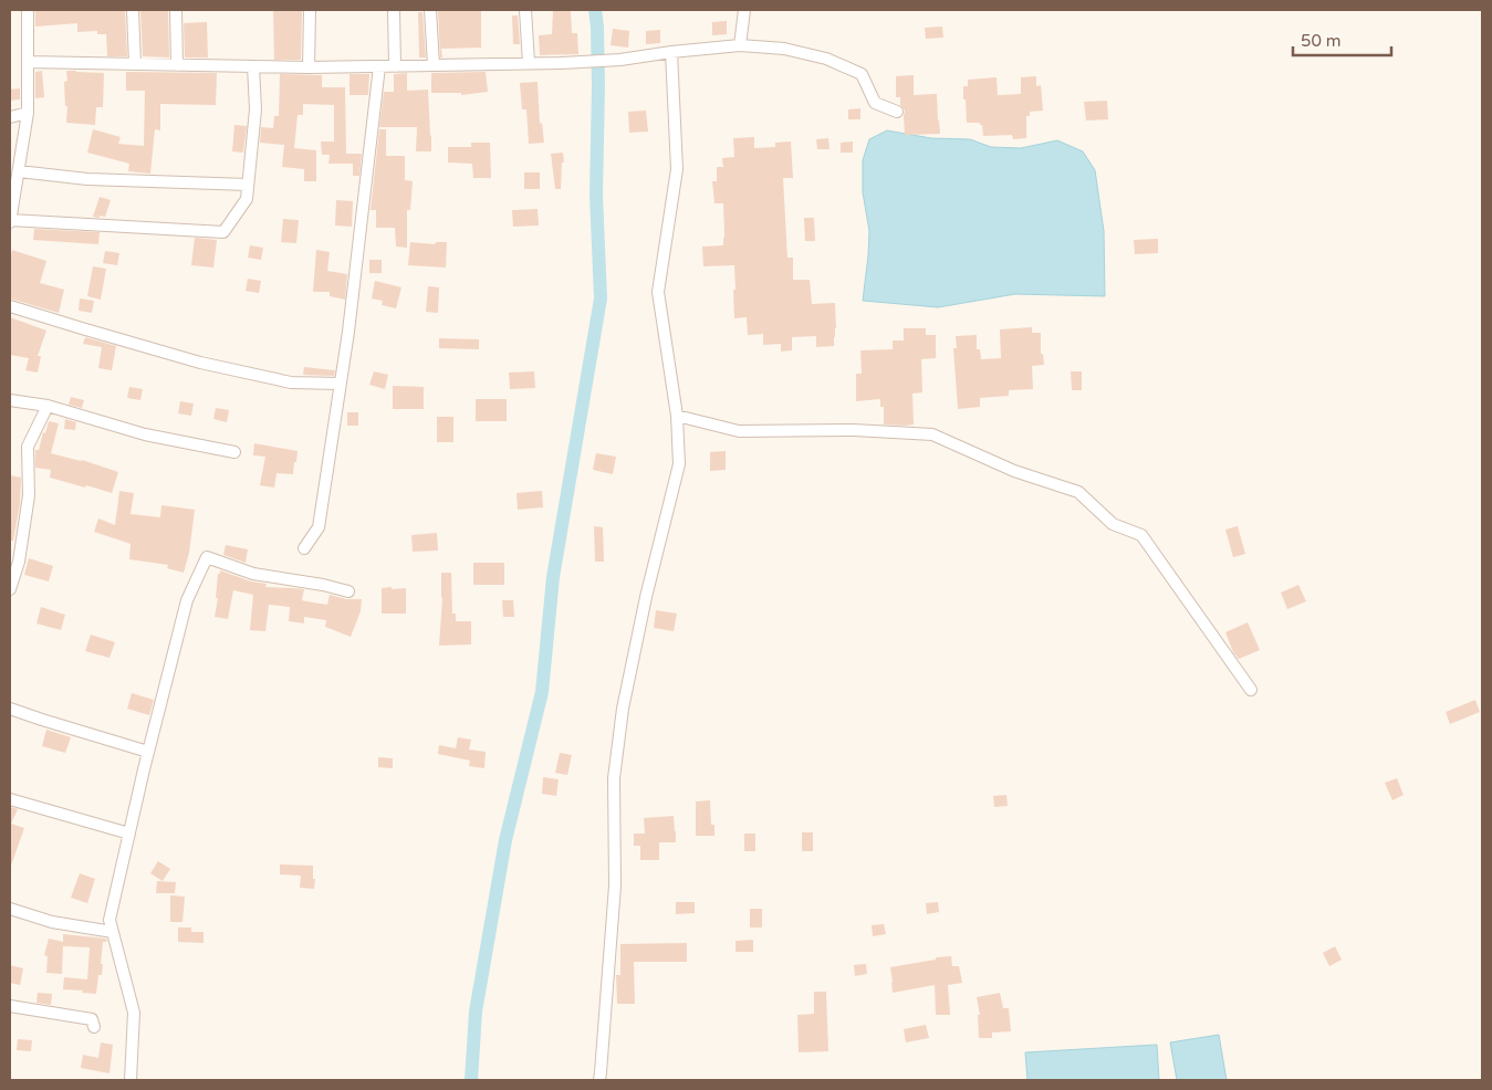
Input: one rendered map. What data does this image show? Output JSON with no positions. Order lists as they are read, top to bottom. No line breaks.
{"scale_bar":"50 m"}
